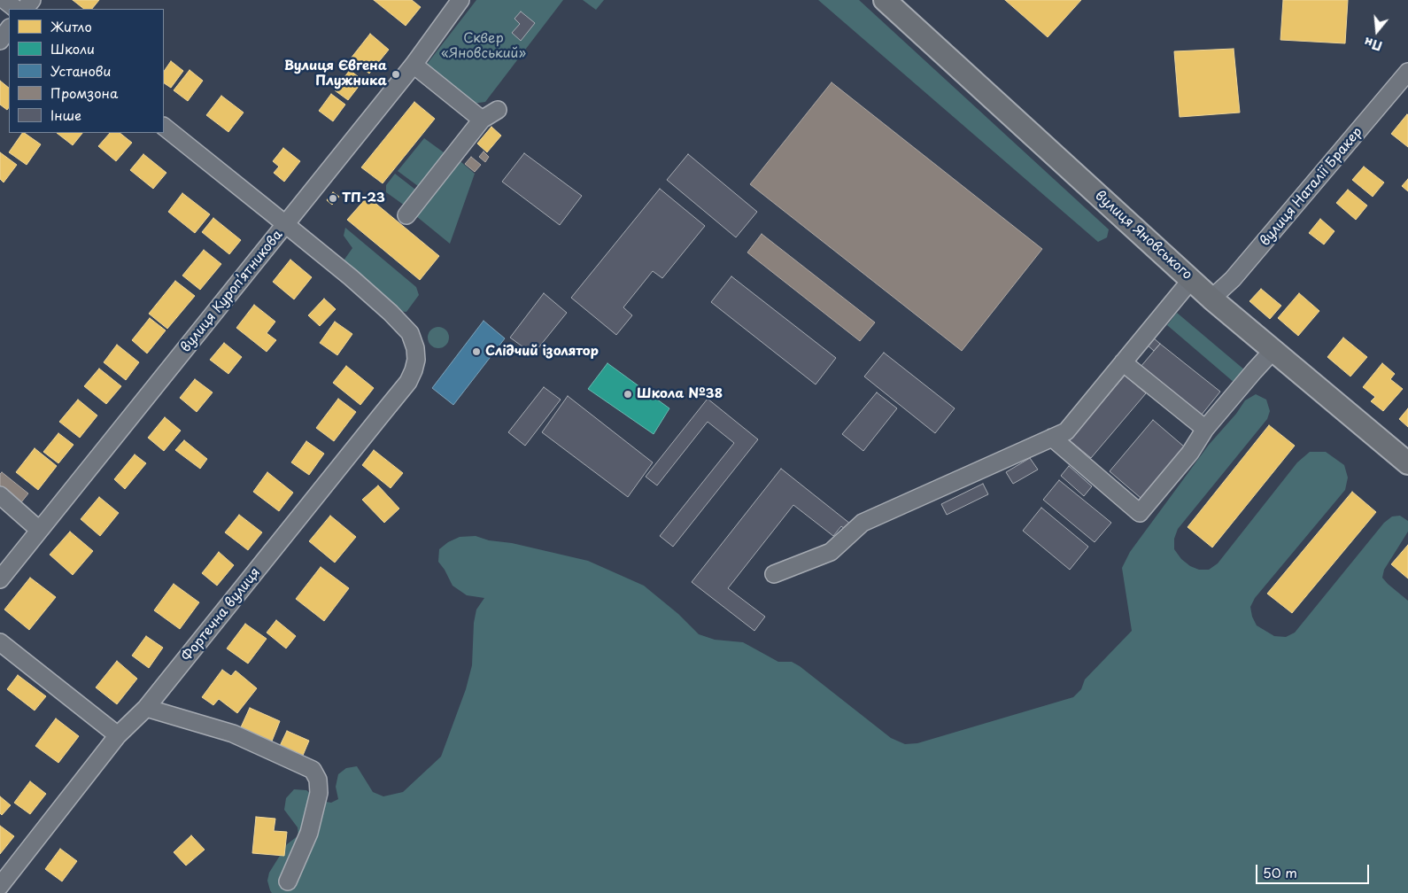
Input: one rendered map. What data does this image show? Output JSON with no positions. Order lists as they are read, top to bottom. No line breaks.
{"streets":{"main road":["вулиця Яновського"],"street":["вулиця Наталії Бракер","вулиця Куропʼятникова","Фортечна вулиця"]},"crossings":[["вулиця Наталії Бракер","вулиця Яновського"],["вулиця Куропʼятникова","Фортечна вулиця"]],"parks":["Сквер «Яновський»"],"places":["Вулиця Євгена Плужника","ТП-23","Слідчий ізолятор","Школа №38"],"legend":["Житло","Школи","Установи","Промзона","Інше"],"scale_bar":"50 m","north":"bottom"}
